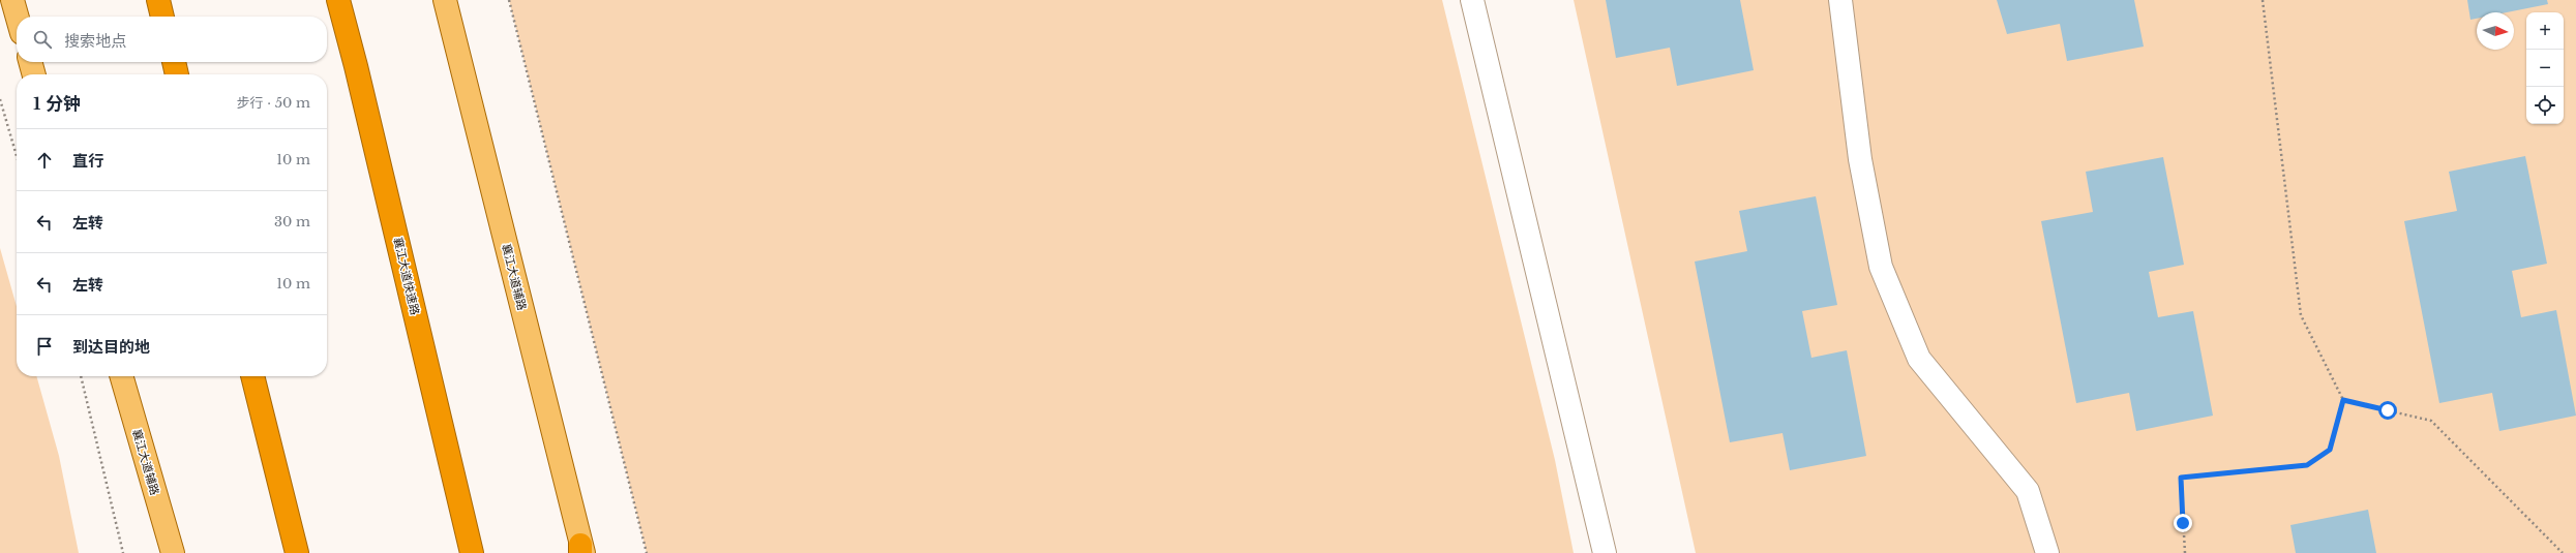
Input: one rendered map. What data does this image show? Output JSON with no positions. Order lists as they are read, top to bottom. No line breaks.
{"streets":{"highway":["襄江大道快速路"],"main road":["襄江大道辅路"]},"north":"right","page":{"map_buttons":["+","−"],"search":"搜索地点","heading":["1 分钟","步行 · 50 m"],"list":[["直行","10 m"],["左转","30 m"],["左转","10 m"],"到达目的地"]}}
